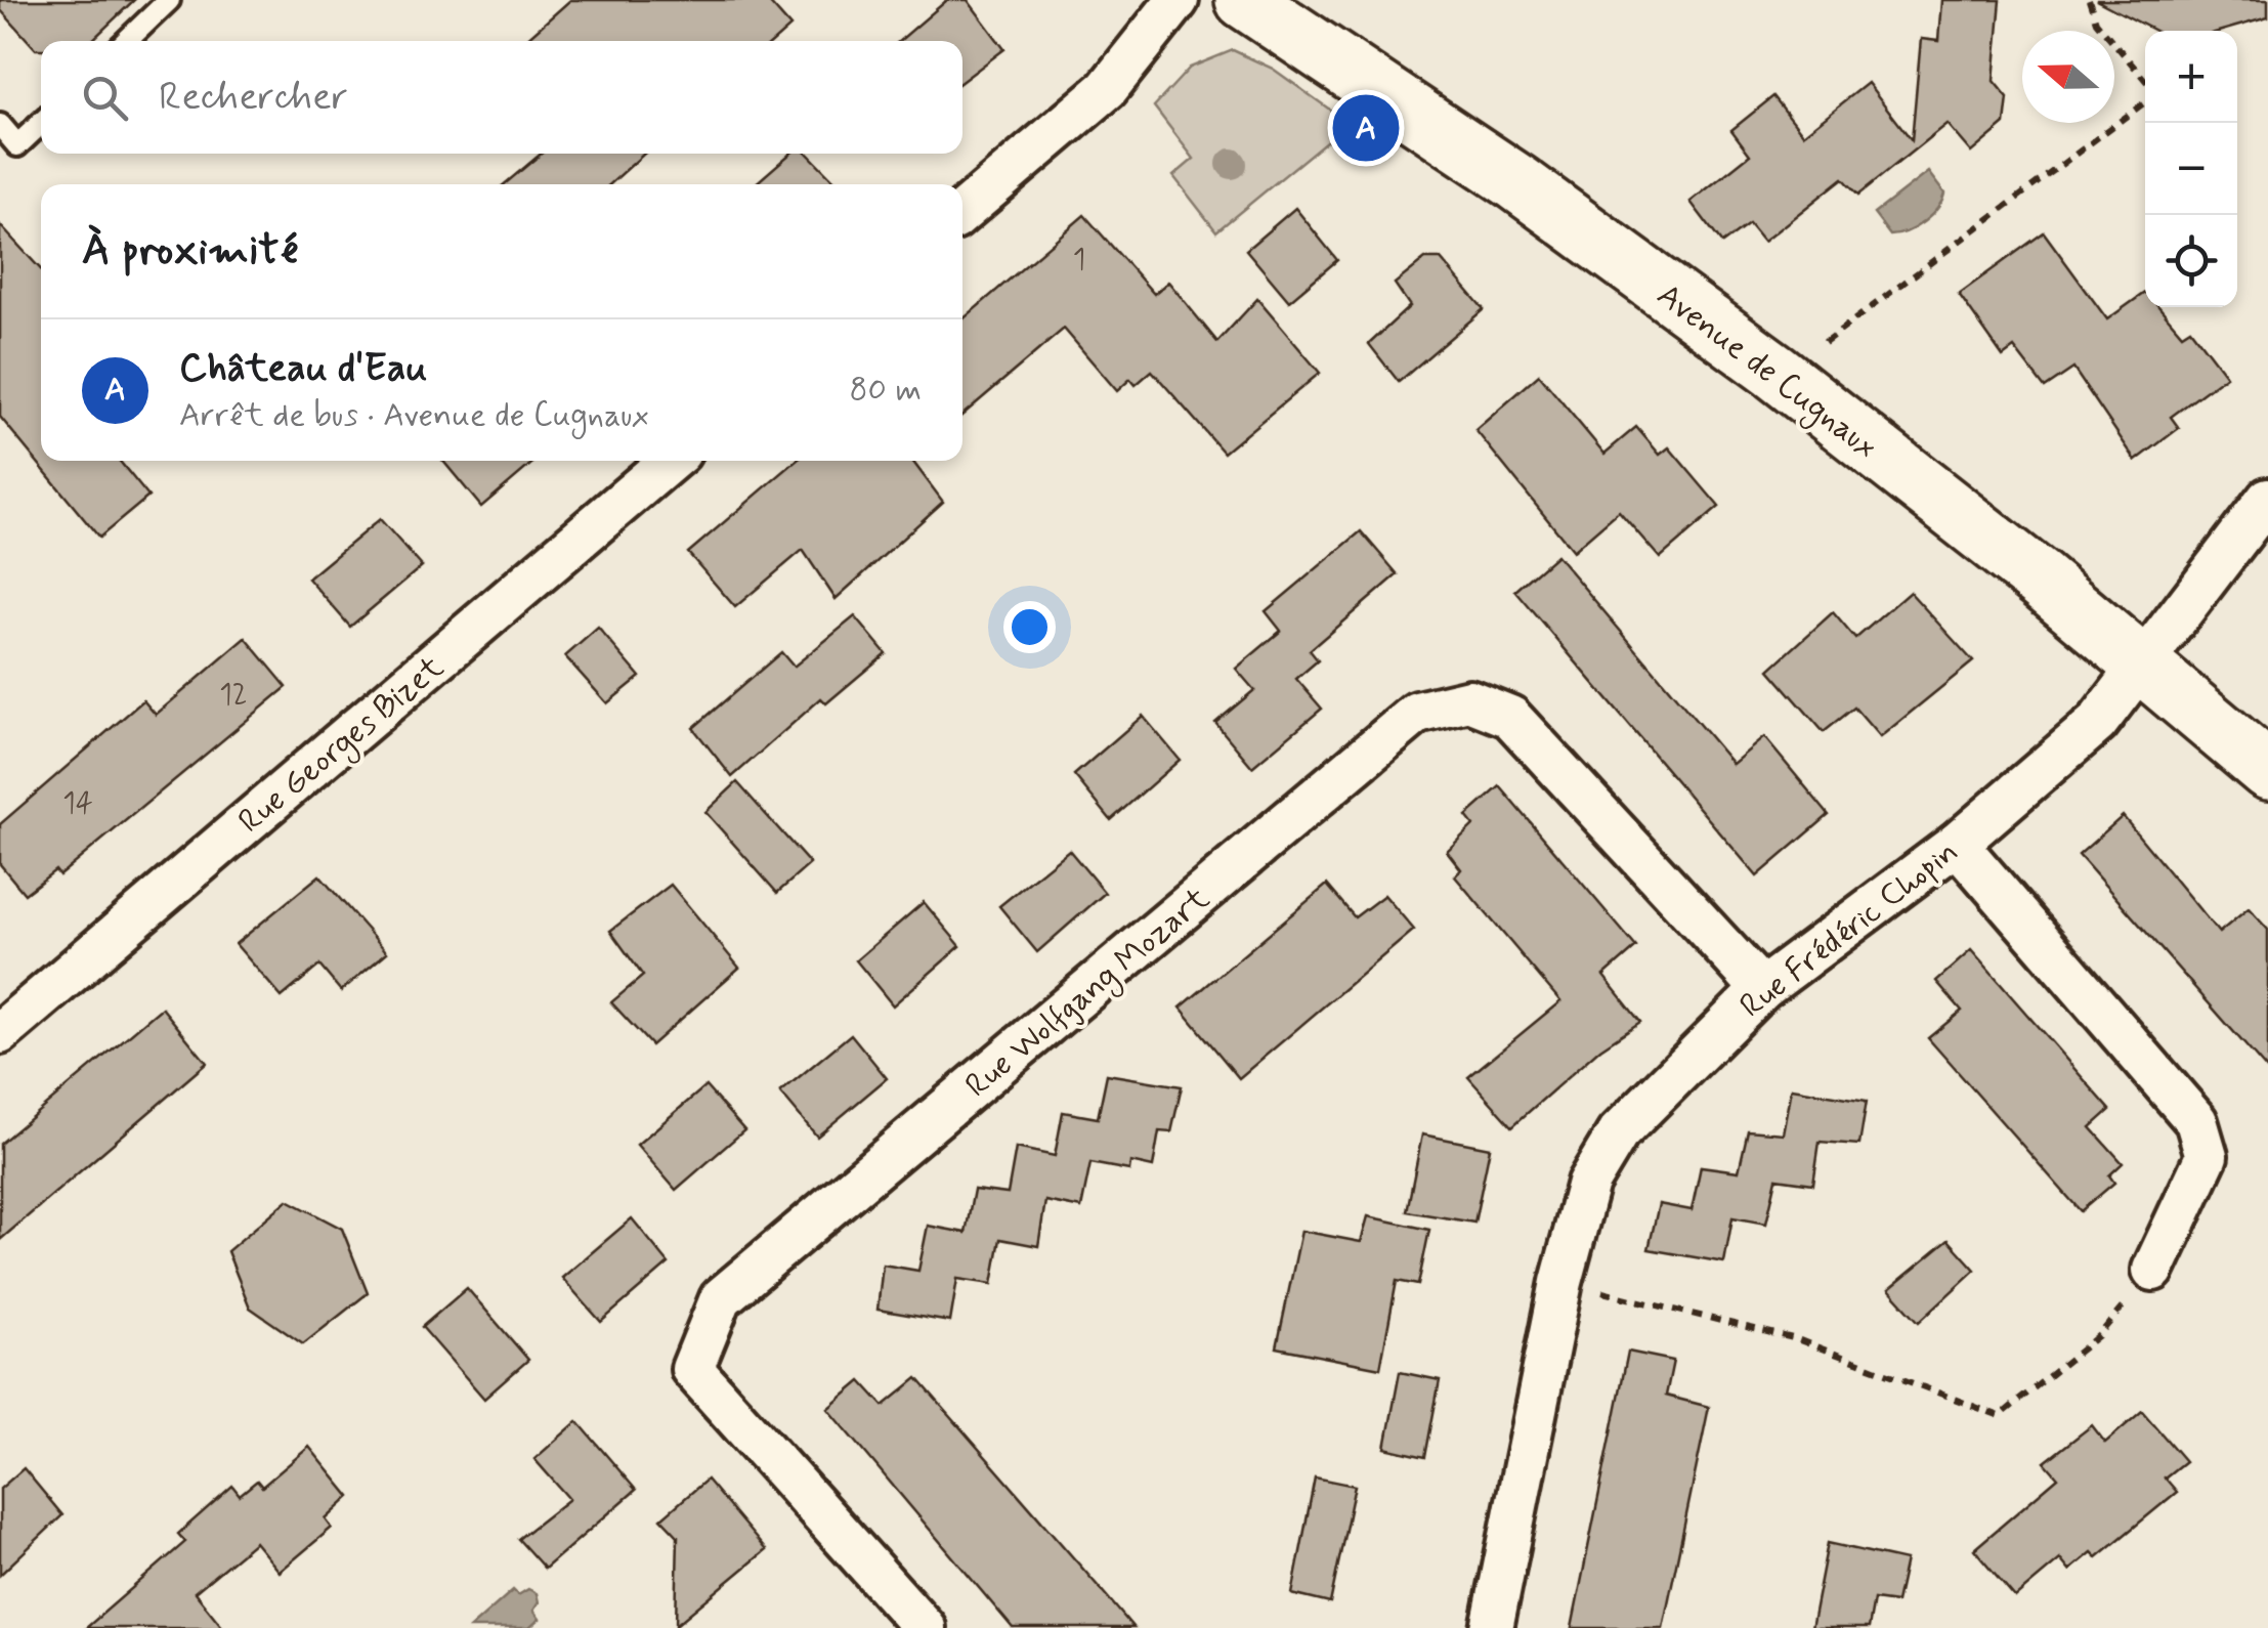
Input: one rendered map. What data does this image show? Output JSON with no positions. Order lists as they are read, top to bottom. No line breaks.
{"streets":{"street":["Avenue de Cugnaux","Rue Georges Bizet","Rue Frédéric Chopin","Rue Wolfgang Mozart"]},"crossings":[["Avenue de Cugnaux","Rue Frédéric Chopin"],["Rue Frédéric Chopin","Rue Wolfgang Mozart"]],"house_numbers":["1","12","14"],"north":"left","page":{"map_buttons":["+","−"],"search":"Rechercher","pins":"A","heading":"À proximité","list":[{"mark":"A","name":"Château d'Eau","note":"Arrêt de bus · Avenue de Cugnaux","value":"80 m"}]}}
